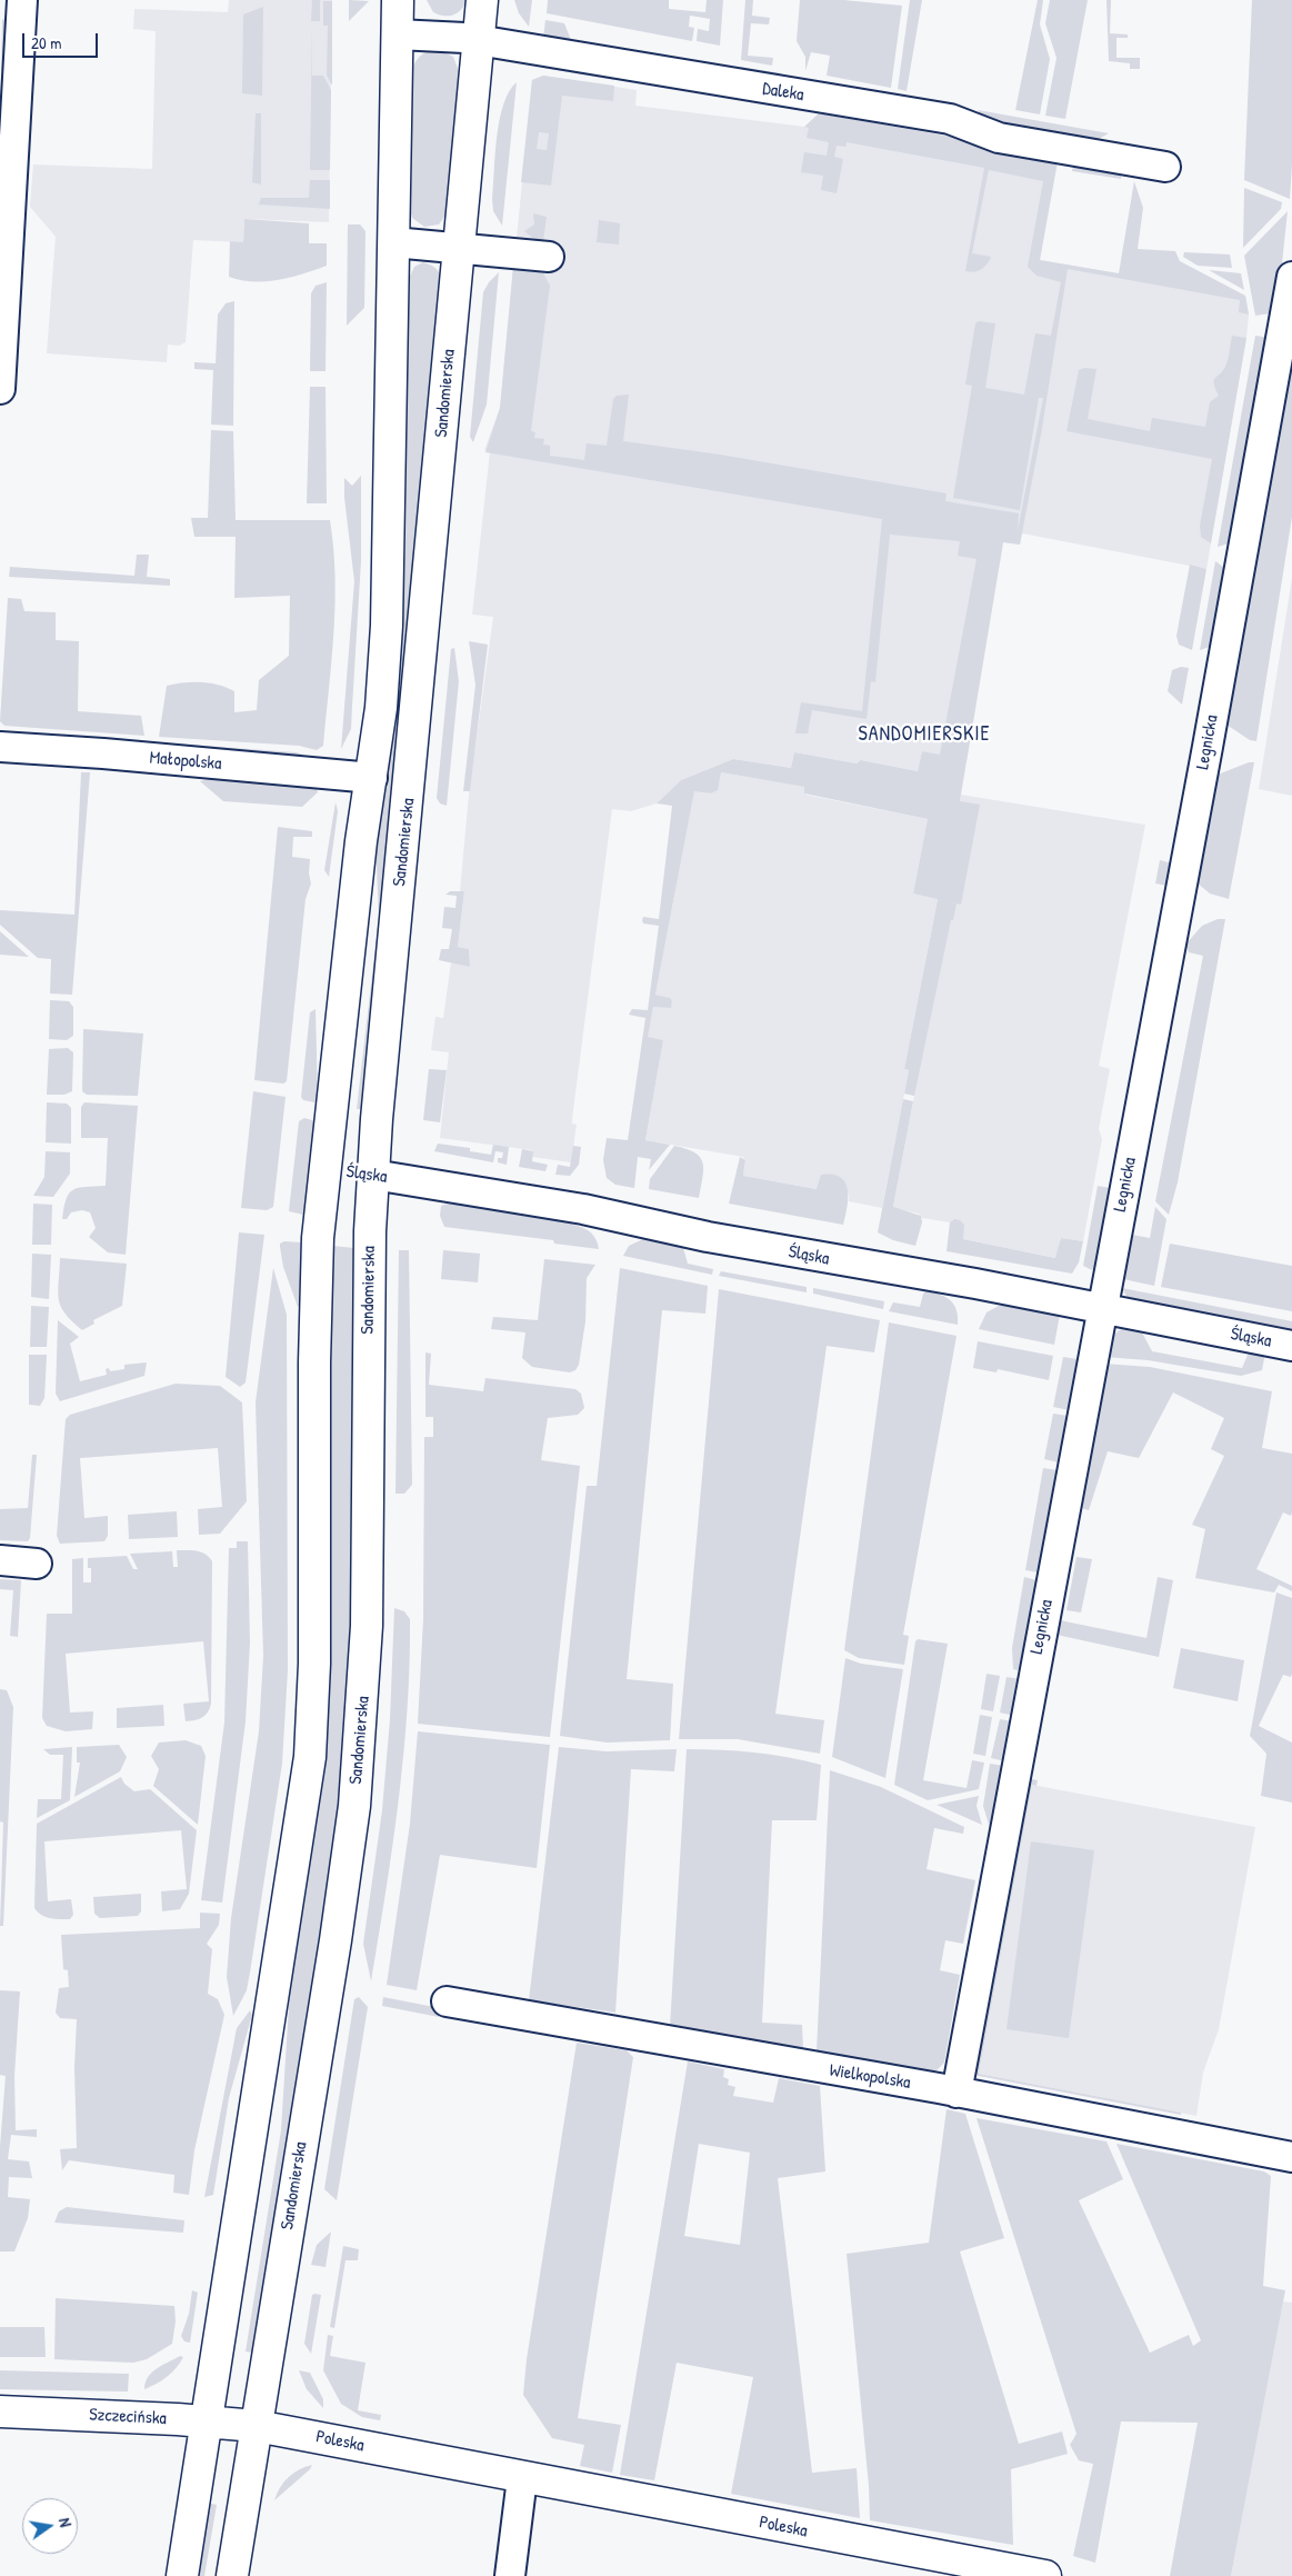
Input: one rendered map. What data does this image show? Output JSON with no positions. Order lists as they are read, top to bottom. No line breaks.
{"streets":{"street":["Daleka","Sandomierska","Legnicka","Małopolska","Śląska","Wielkopolska","Szczecińska","Poleska"]},"crossings":[["Daleka","Sandomierska"],["Sandomierska","Śląska"],["Sandomierska","Szczecińska"],["Sandomierska","Poleska"],["Legnicka","Śląska"],["Legnicka","Wielkopolska"],["Szczecińska","Poleska"]],"districts":["SANDOMIERSKIE"],"scale_bar":"20 m","north":"right"}
